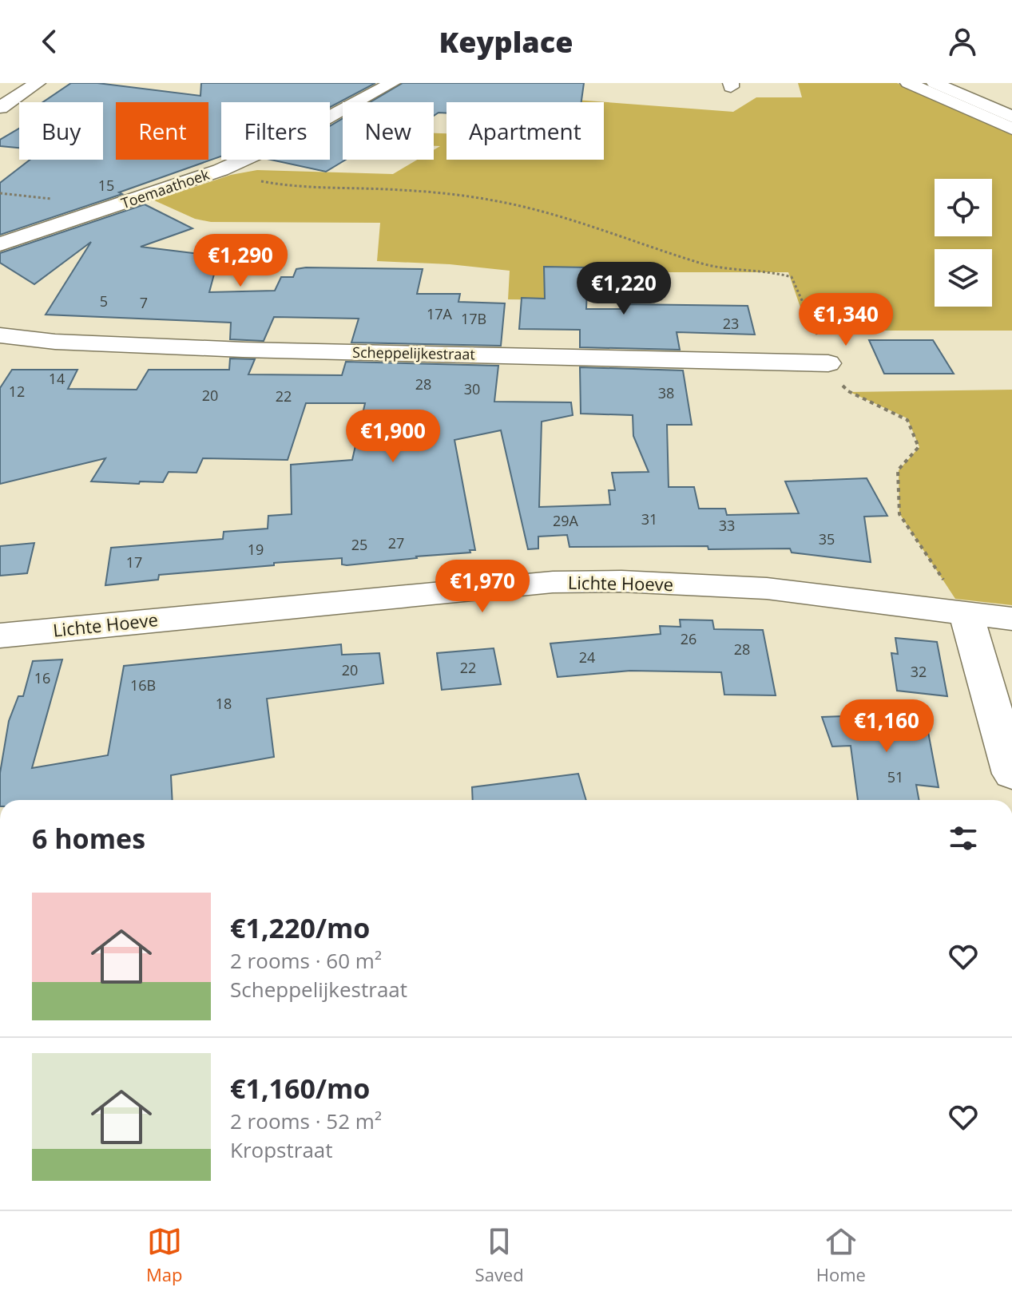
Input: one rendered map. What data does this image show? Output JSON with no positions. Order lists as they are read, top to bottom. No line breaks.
{"streets":{"main road":["Toemaathoek","Scheppelijkestraat","Lichte Hoeve"]},"house_numbers":["15","5","7","17A","17B","23","14","28","30","12","38","20","22","31","29A","33","35","27","25","19","17","26","28","24","22","20","32","16","16B","18","51"],"page":{"header":"Keyplace","chip":["Buy","Rent","Filters","New","Apartment"],"price":["€1,290","€1,220","€1,340","€1,900","€1,970","€1,160"],"heading":"6 homes","list":[{"name":"€1,220/mo","note":"2 rooms · 60 m² · Scheppelijkestraat"},{"name":"€1,160/mo","note":"2 rooms · 52 m² · Kropstraat"}],"tabs":["Map","Saved","Home"]}}
